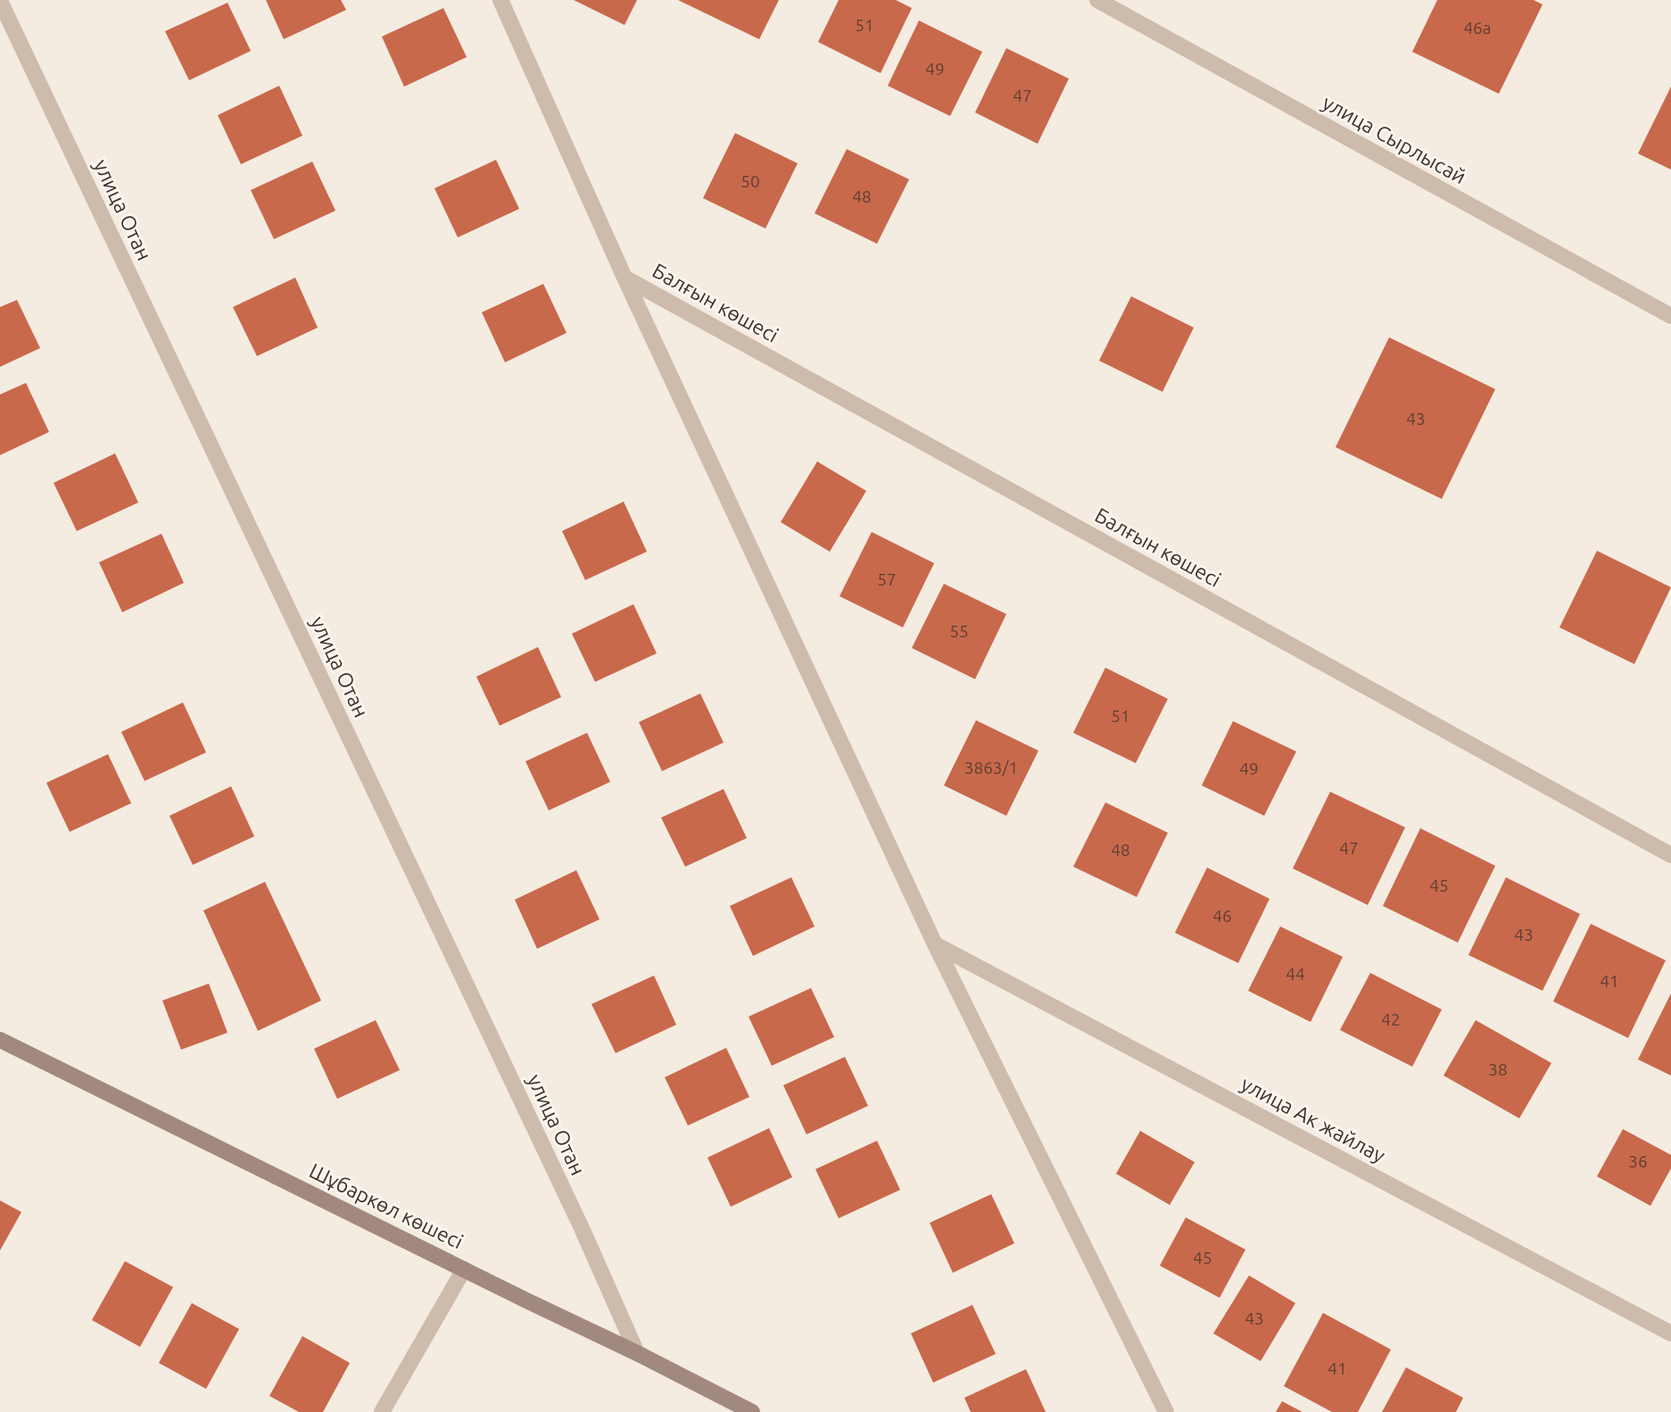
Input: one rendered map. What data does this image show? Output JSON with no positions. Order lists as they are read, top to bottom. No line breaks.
{"streets":{"street":["улица Сырлысай","улица Отан","Балғын көшесі","улица Ак жайлау","Шұбаркөл көшесі"]},"crossings":[["улица Отан","Шұбаркөл көшесі"]],"house_numbers":["51","46а","49","47","50","48","43","57","55","51","3863/1","49","47","48","45","46","43","44","41","42","38","36","45","43","41"]}
